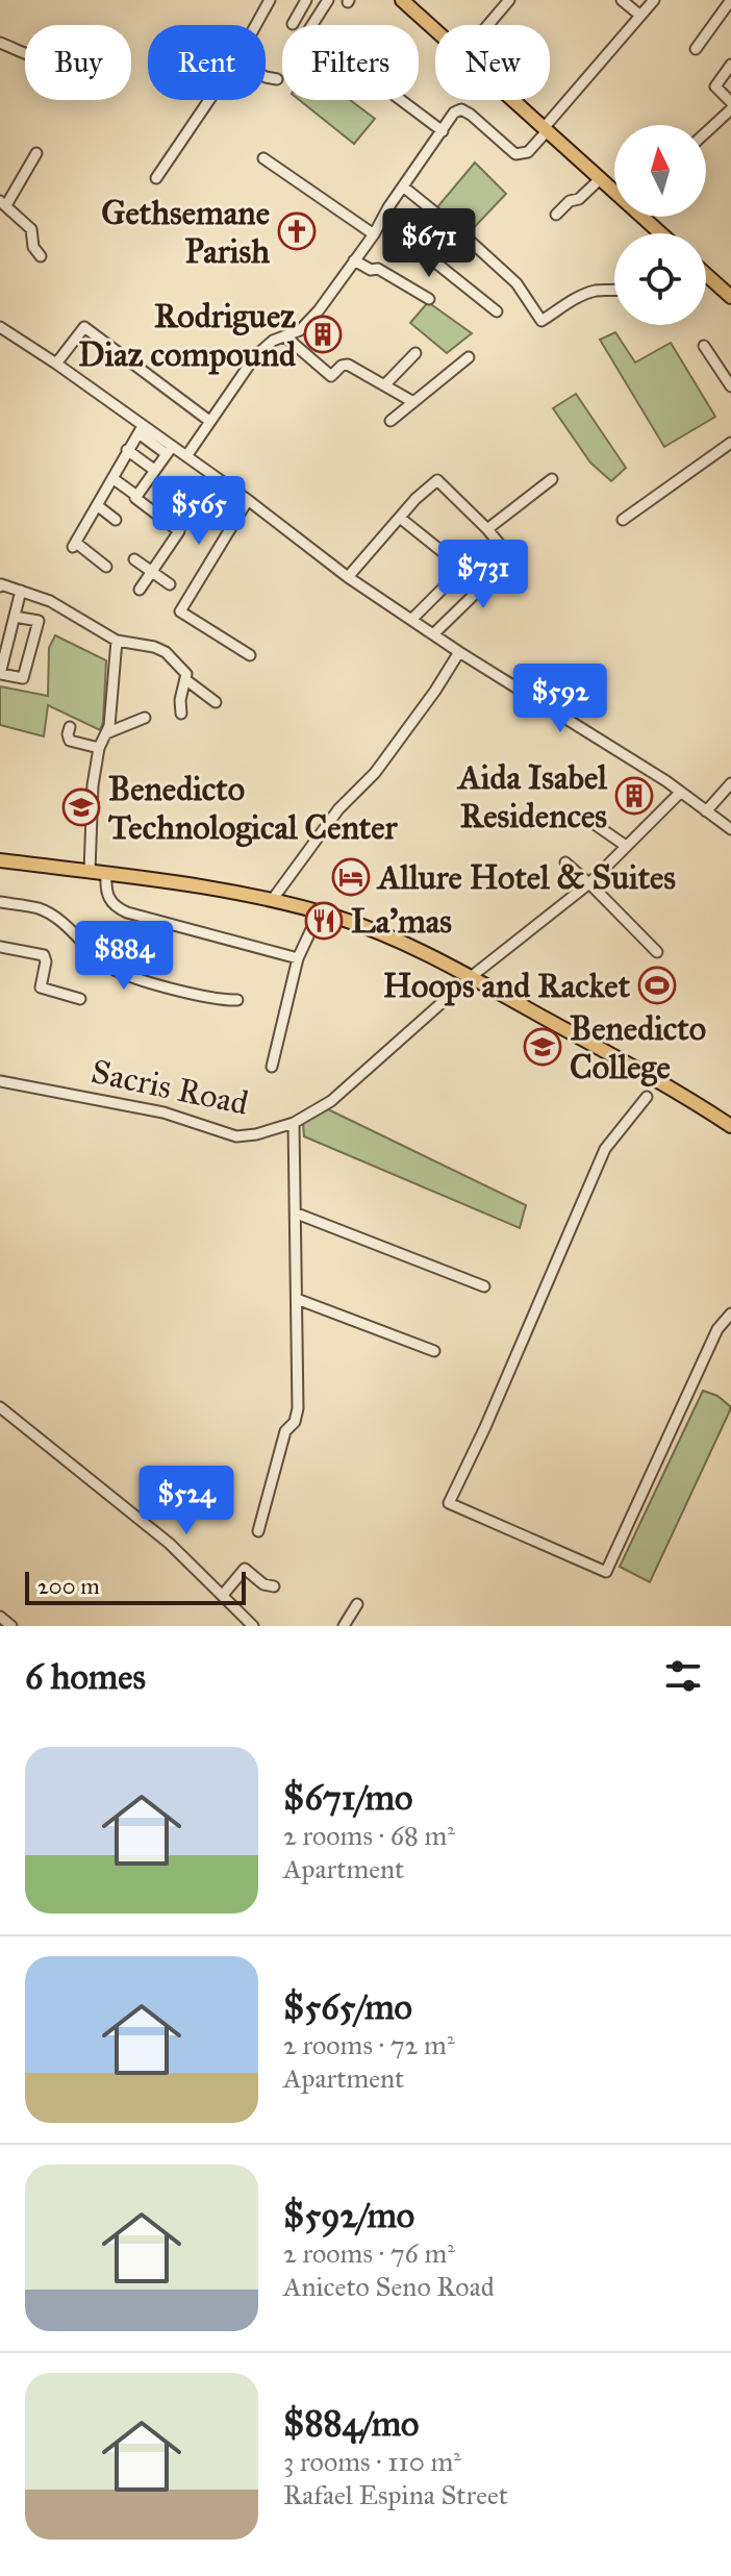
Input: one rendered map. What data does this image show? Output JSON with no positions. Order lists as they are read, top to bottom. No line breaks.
{"streets":{"street":["Sacris Road"]},"places":{"church":["Gethsemane Parish"],"building":["Rodriguez Diaz compound","Aida Isabel Residences"],"school or university":["Benedicto Technological Center","Benedicto College"],"hotel":["Allure Hotel & Suites"],"restaurant":["La'mas"],"sports":["Hoops and Racket"]},"scale_bar":"200 m","north":"top","page":{"chip":["Buy","Rent","Filters","New"],"price":["$671","$565","$731","$592","$884","$524"],"scale":"200 m","heading":"6 homes","list":[{"name":"$671/mo","note":"2 rooms · 68 m² · Apartment"},{"name":"$565/mo","note":"2 rooms · 72 m² · Apartment"},{"name":"$592/mo","note":"2 rooms · 76 m² · Aniceto Seno Road"},{"name":"$884/mo","note":"3 rooms · 110 m² · Rafael Espina Street"}]}}
